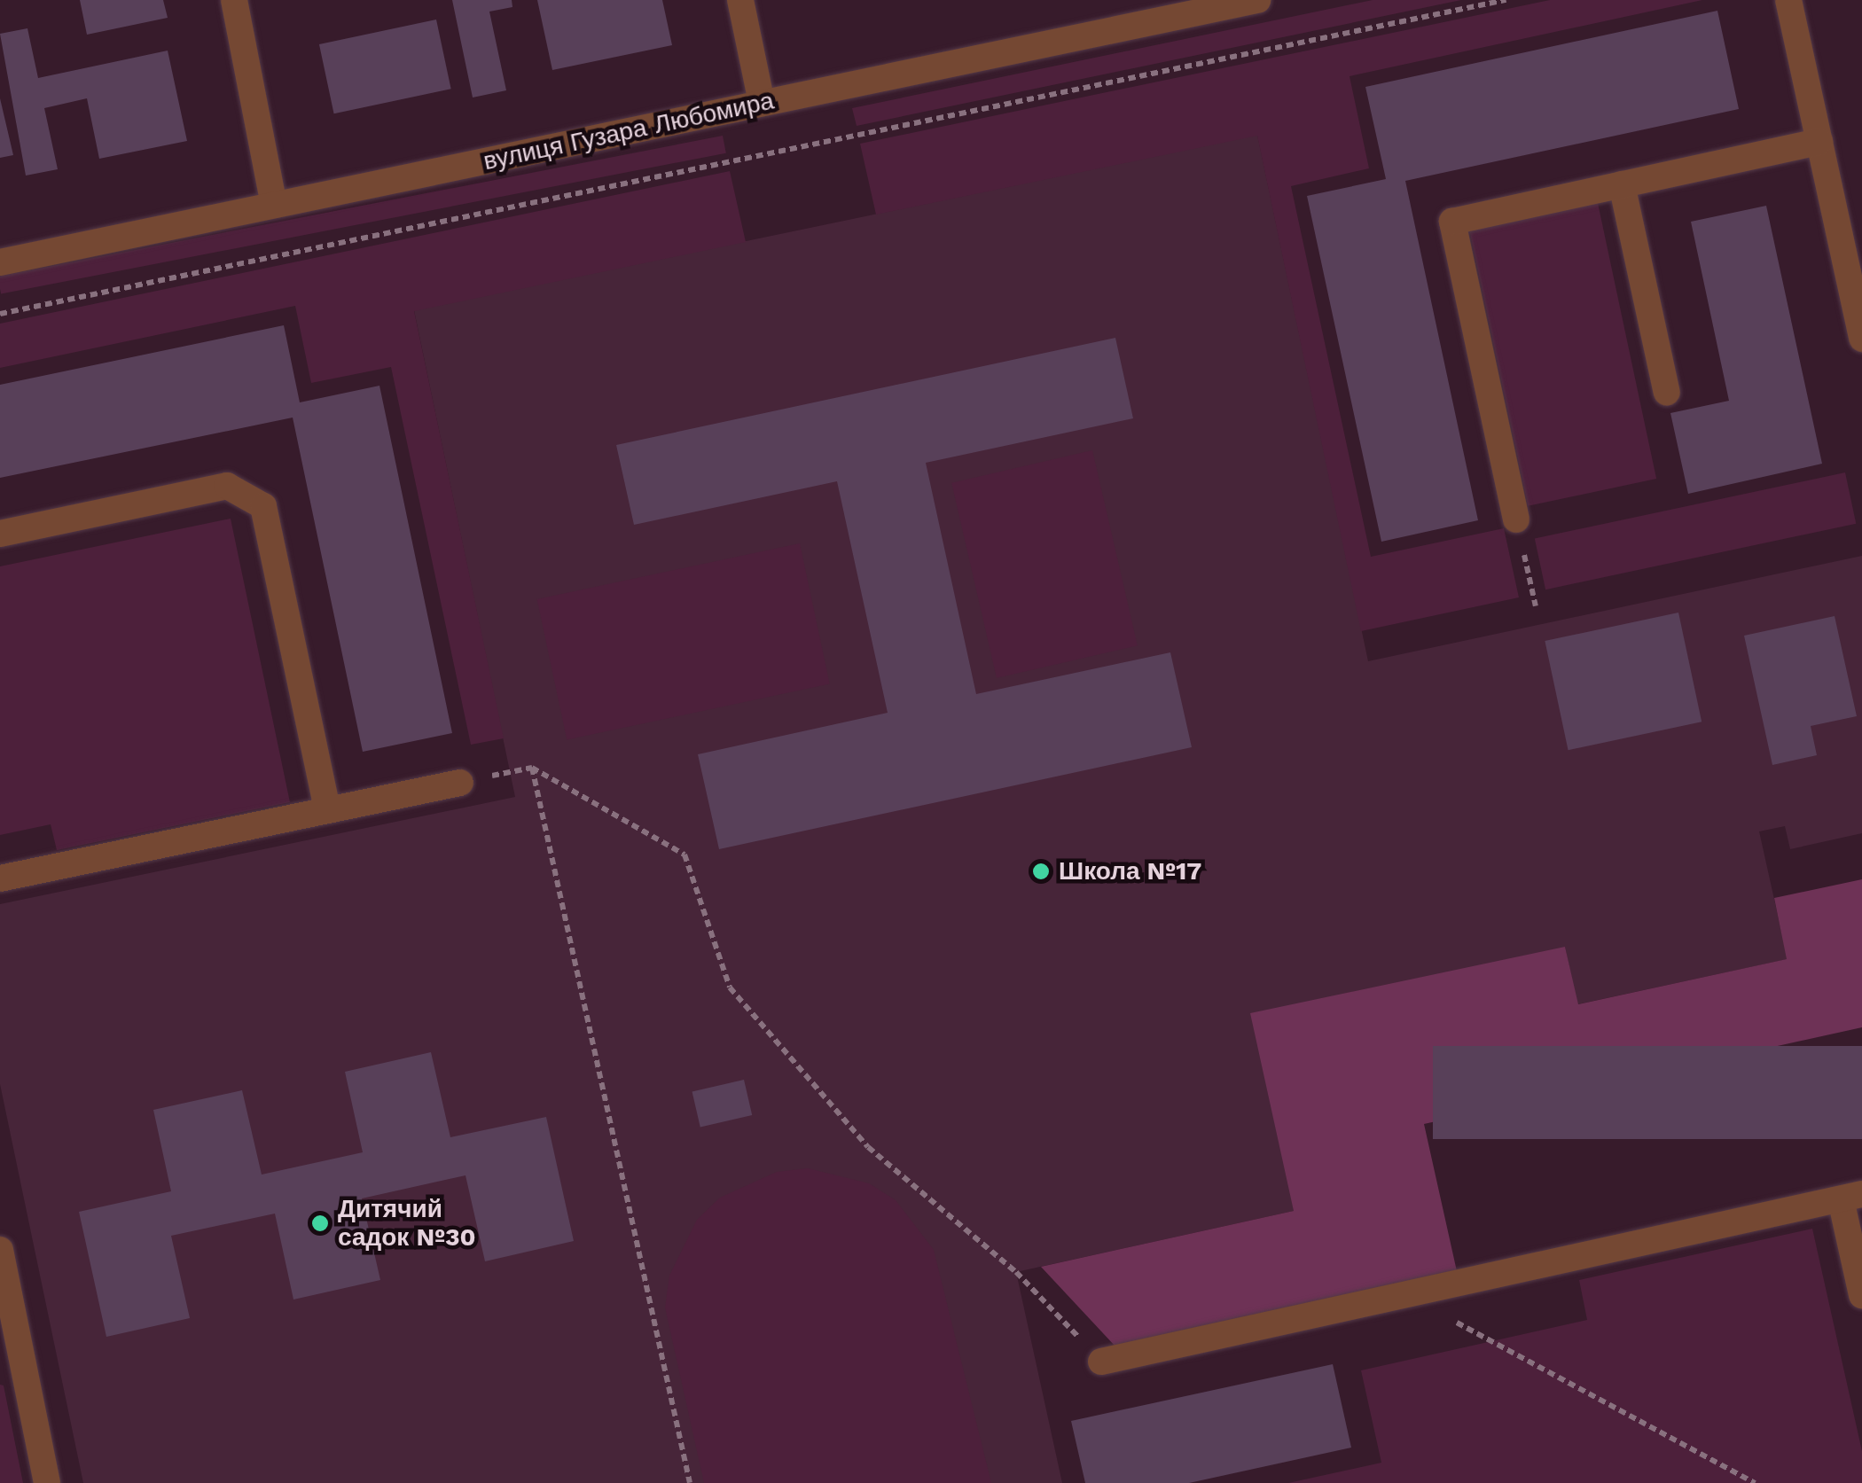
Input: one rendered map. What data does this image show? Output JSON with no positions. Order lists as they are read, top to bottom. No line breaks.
{"streets":{"street":["вулиця Гузара Любомира"]},"places":["Школа №17","Дитячий садок №30"]}
